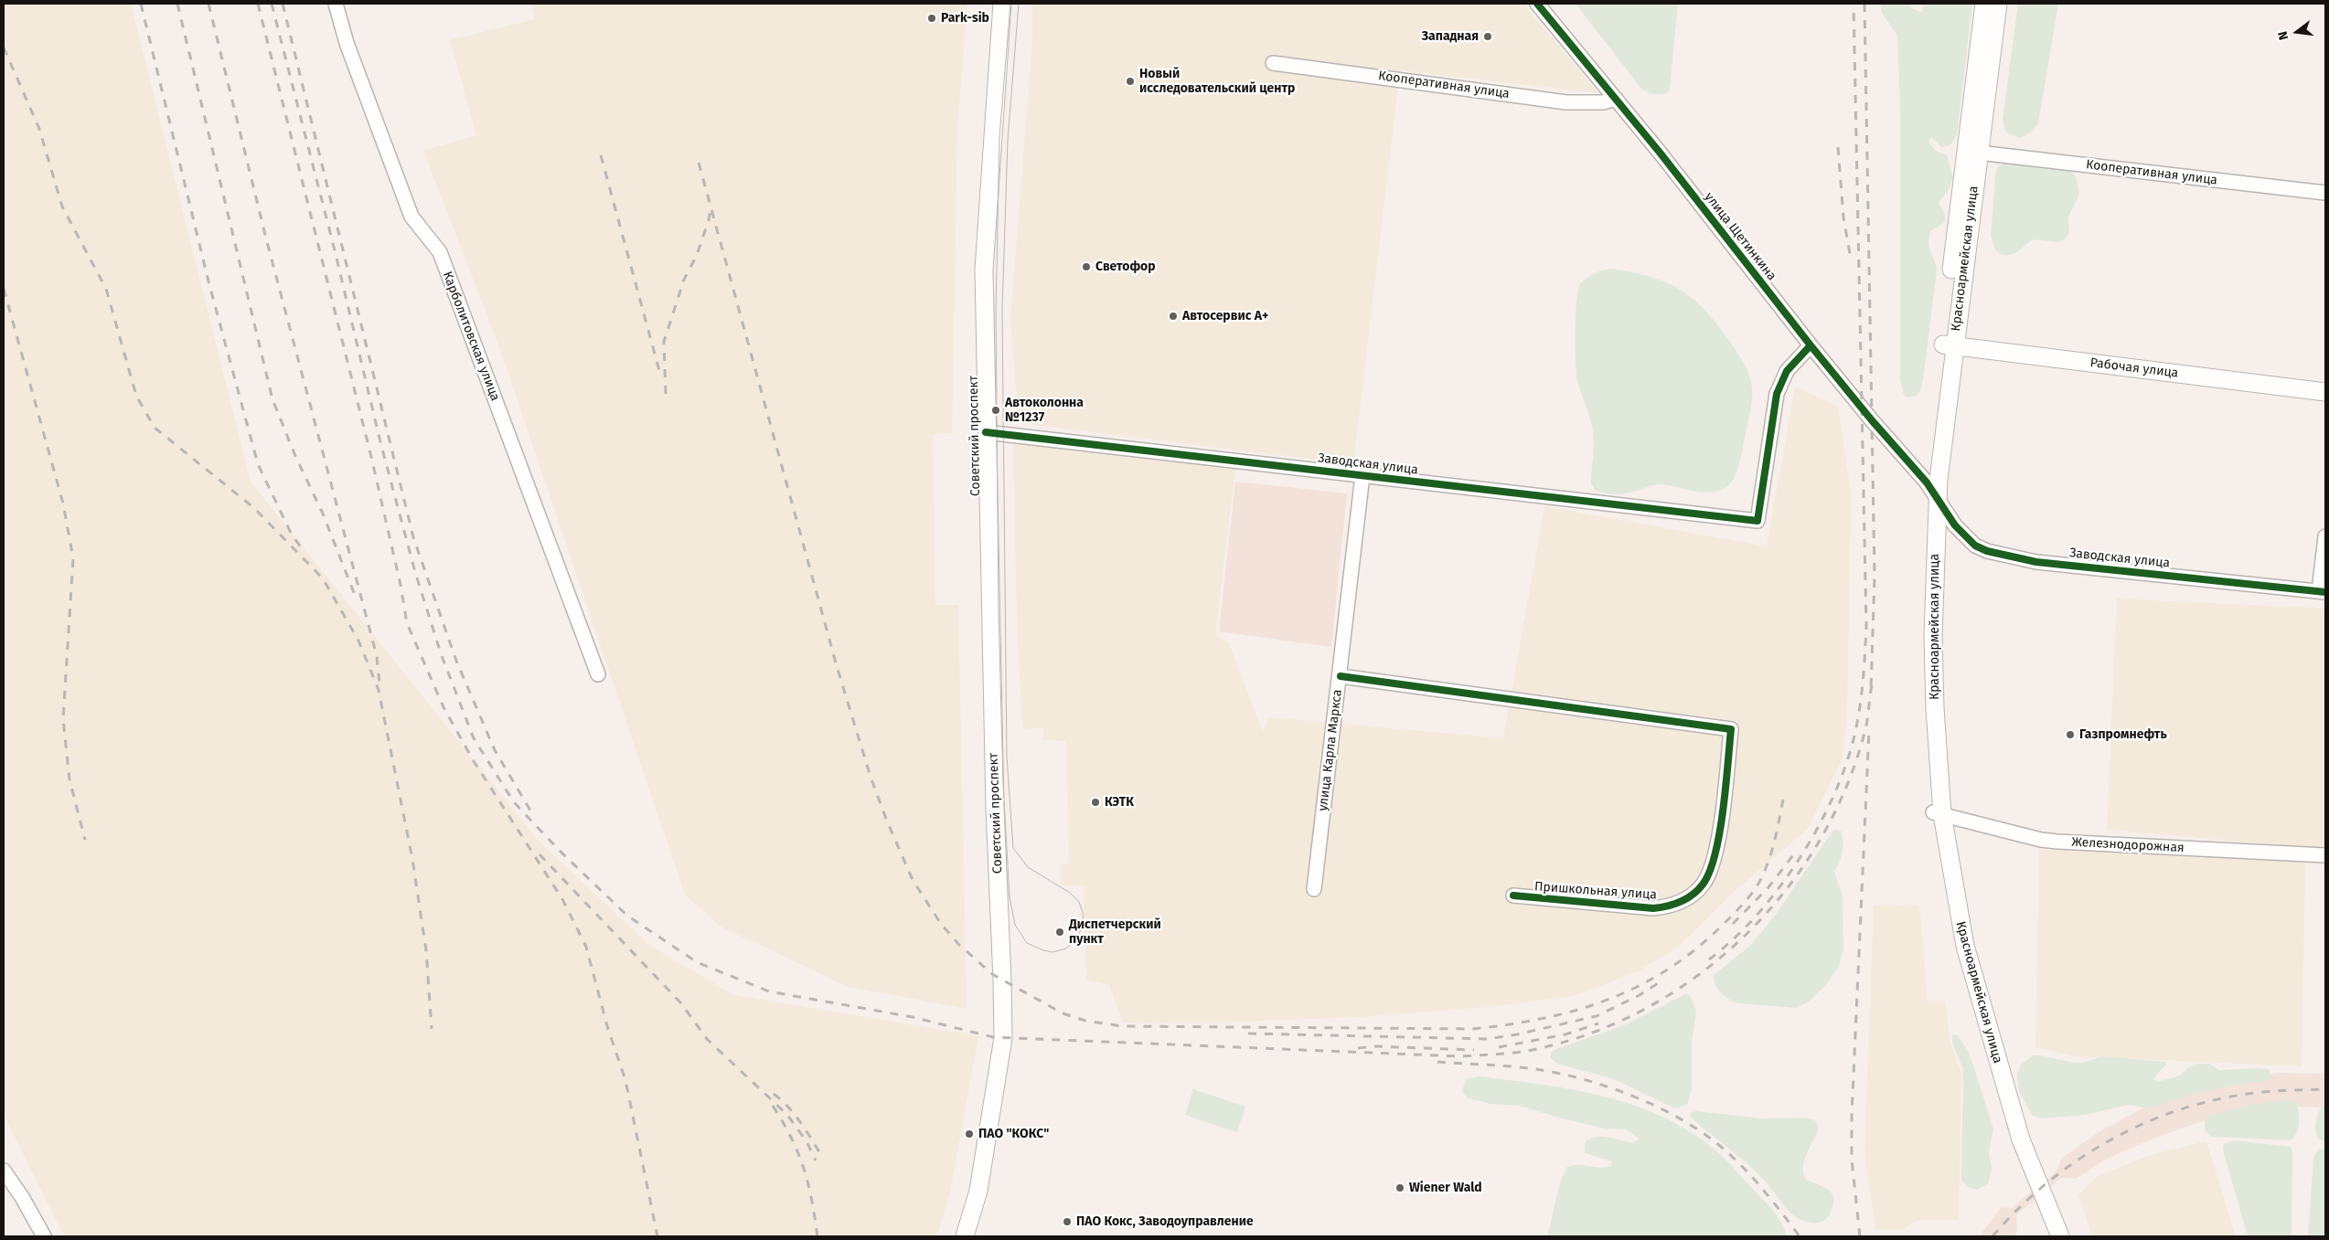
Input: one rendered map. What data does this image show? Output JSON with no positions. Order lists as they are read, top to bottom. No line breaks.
{"streets":{"main road":["Красноармейская улица","Рабочая улица","Советский проспект"],"street":["Кооперативная улица","улица Щетинкина","Карболитовская улица","Заводская улица","улица Карла Маркса","Железнодорожная","Пришкольная улица"]},"crossings":[["Кооперативная улица","улица Щетинкина"],["Кооперативная улица","Красноармейская улица"],["улица Щетинкина","Красноармейская улица"],["улица Щетинкина","Заводская улица"],["Красноармейская улица","Рабочая улица"],["Красноармейская улица","Заводская улица"],["Красноармейская улица","Железнодорожная"],["Советский проспект","Заводская улица"],["Заводская улица","улица Карла Маркса"],["улица Карла Маркса","Пришкольная улица"]],"places":["Park-sib","Западная","Новый исследовательский центр","Светофор","Автосервис А+","Автоколонна №1237","Газпромнефть","КЭТК","Диспетчерский пункт","ПАО \"КОКС\"","Wiener Wald","ПАО Кокс, Заводоуправление"],"north":"left"}
